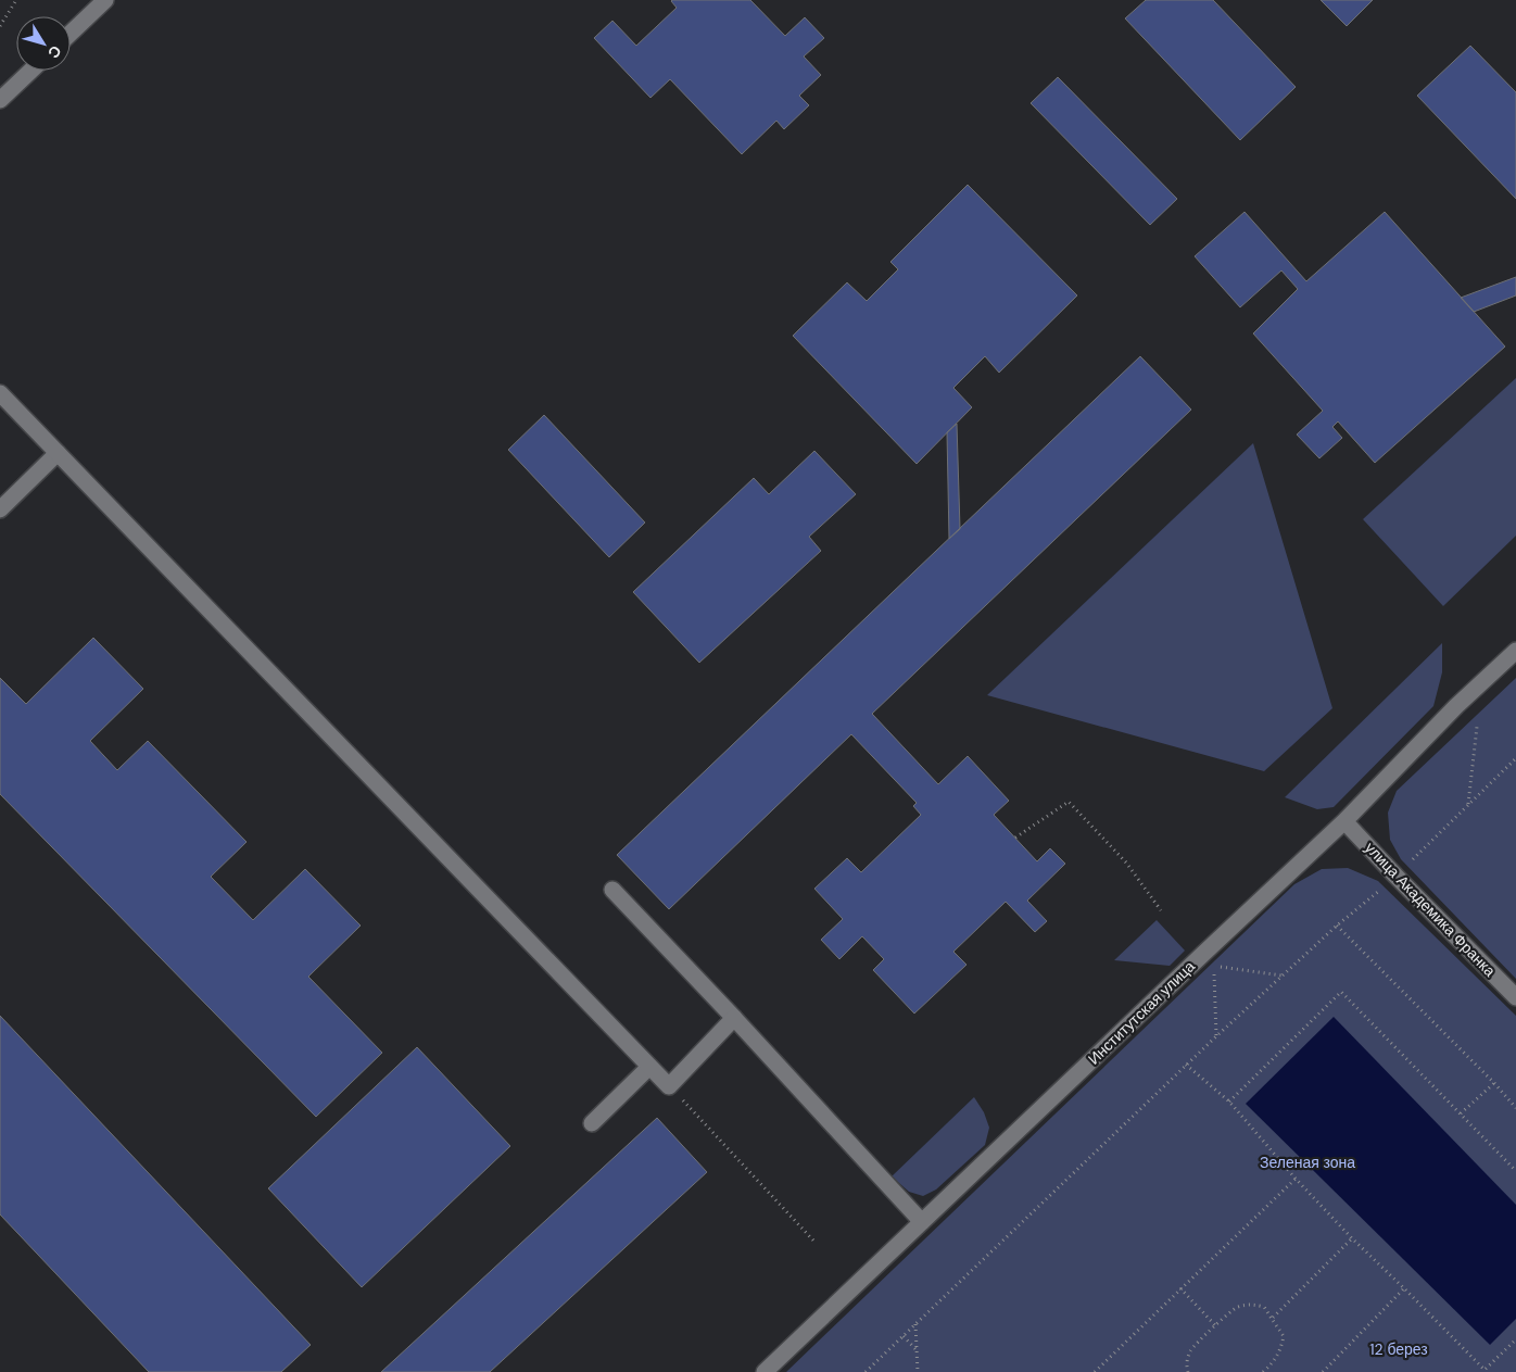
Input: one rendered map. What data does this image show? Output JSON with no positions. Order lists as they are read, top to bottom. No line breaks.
{"streets":{"street":["улица Академика Франка","Институтская улица"]},"crossings":[["улица Академика Франка","Институтская улица"]],"parks":["Зеленая зона","12 берез"],"north":"bottom right"}
